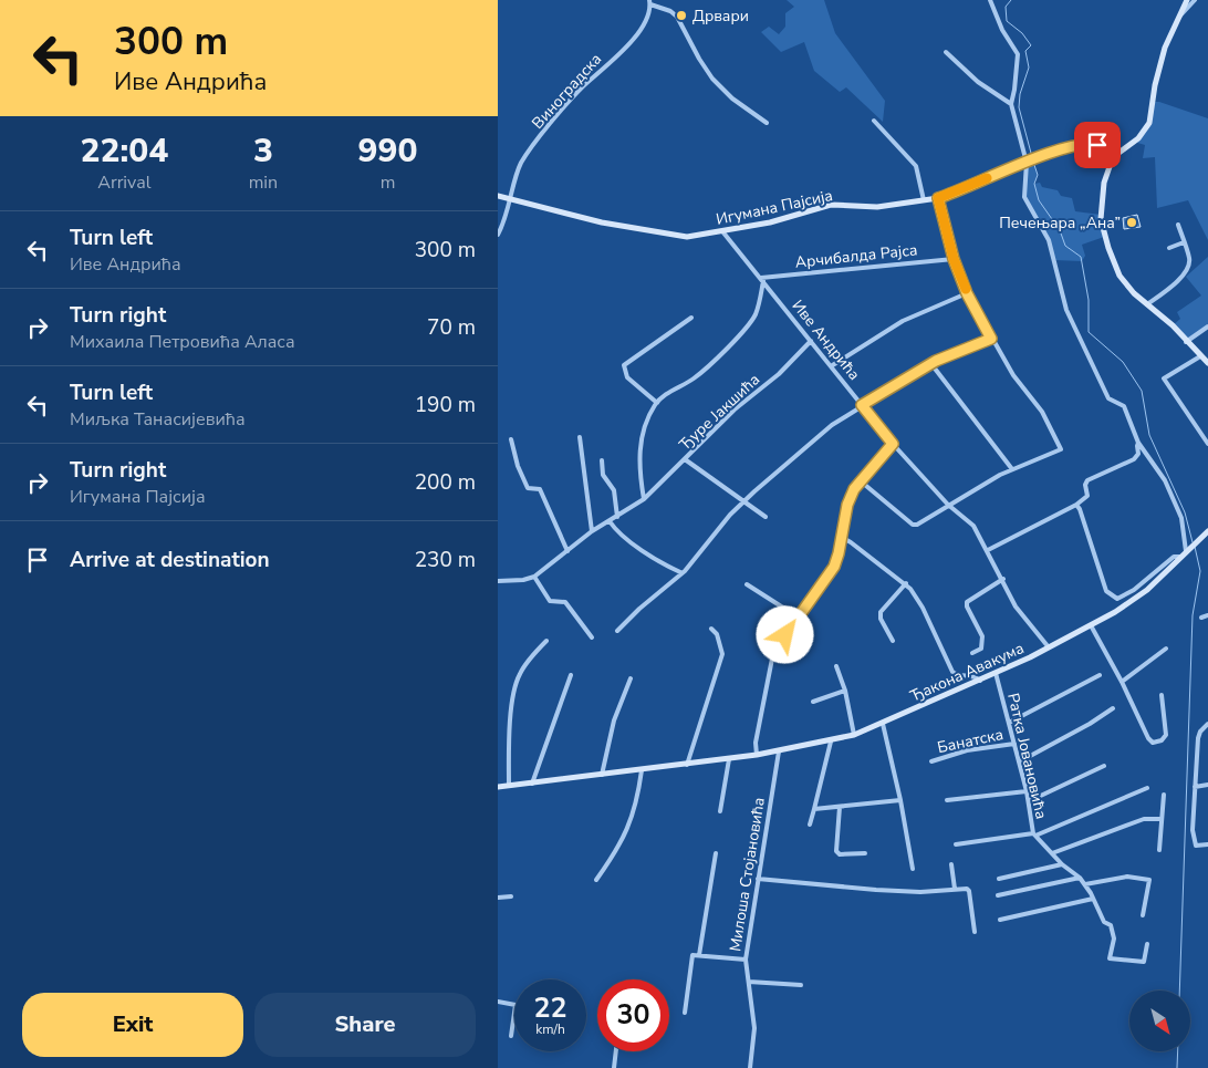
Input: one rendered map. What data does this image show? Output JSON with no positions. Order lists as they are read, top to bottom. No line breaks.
{"streets":{"street":["Виноградска","Игумана Пајсија","Арчибалда Рајса","Иве Андрића","Ђуре Јакшића","Ђакона Авакума","Банатска","Ратка Јовановића","Милоша Стојановића"]},"crossings":[["Виноградска","Игумана Пајсија"],["Игумана Пајсија","Иве Андрића"],["Арчибалда Рајса","Иве Андрића"],["Иве Андрића","Ђуре Јакшића"],["Иве Андрића","Ђакона Авакума"],["Ђакона Авакума","Ратка Јовановића"],["Ђакона Авакума","Милоша Стојановића"],["Банатска","Ратка Јовановића"]],"places":["Дрвари","Печењара „Ана”"],"north":"bottom right","page":{"turn":["300 m","Иве Андрића"],"eta":["22:04","Arrival","3","min","990","m"],"list":[{"name":"Turn left","note":"Иве Андрића","value":"300 m"},{"name":"Turn right","note":"Михаила Петровића Аласа","value":"70 m"},{"name":"Turn left","note":"Миљка Танасијевића","value":"190 m"},{"name":"Turn right","note":"Игумана Пајсија","value":"200 m"},{"name":"Arrive at destination","value":"230 m"}],"speed":"22 km/h","limit":"30","buttons":["Exit","Share"]}}
